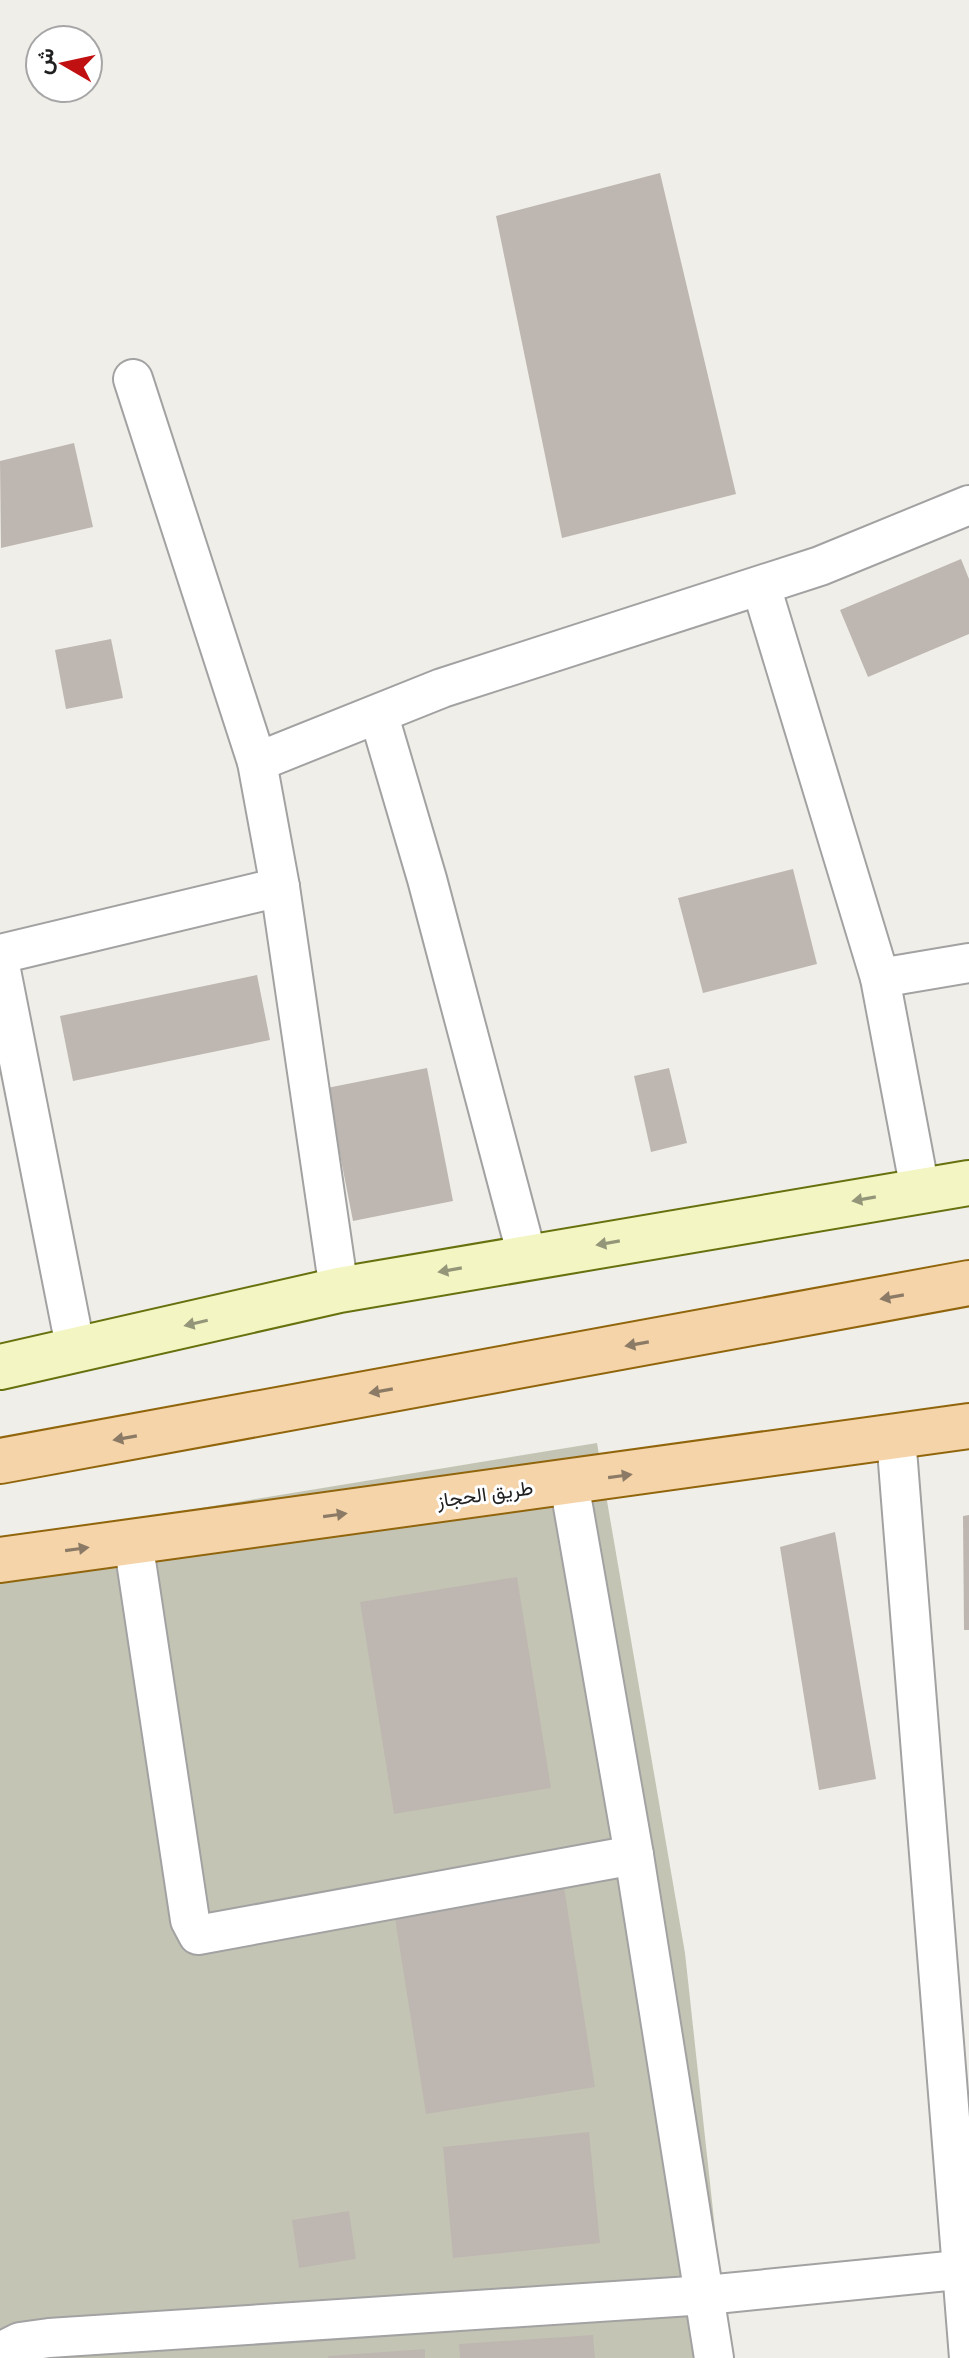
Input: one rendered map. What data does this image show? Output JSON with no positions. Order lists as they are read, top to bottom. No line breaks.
{"streets":{"main road":["طريق الحجاز"]},"north":"left"}
